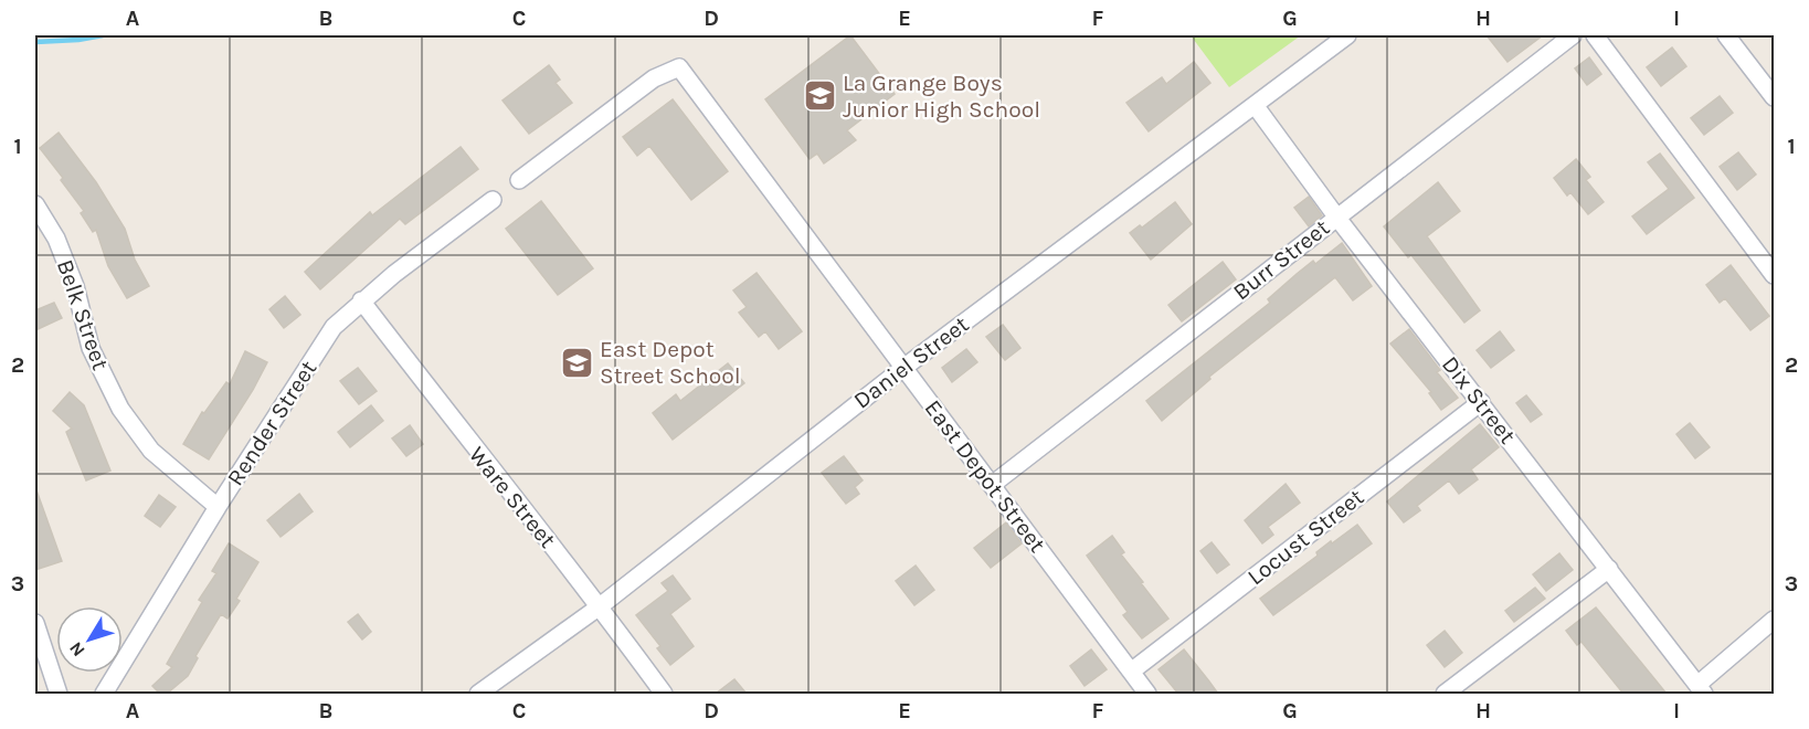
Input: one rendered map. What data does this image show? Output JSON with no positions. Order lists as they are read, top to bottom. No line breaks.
{"streets":{"street":["Burr Street","Belk Street","Daniel Street","Dix Street","Render Street","East Depot Street","Ware Street","Locust Street"]},"crossings":[["Burr Street","Dix Street"],["Burr Street","East Depot Street"],["Belk Street","Render Street"],["Daniel Street","Dix Street"],["Daniel Street","East Depot Street"],["Daniel Street","Ware Street"],["Dix Street","Locust Street"],["Render Street","Ware Street"],["East Depot Street","Locust Street"]],"places":{"school or university":["La Grange Boys Junior High School","East Depot Street School"]},"north":"bottom left","grid":{"columns":["A","B","C","D","E","F","G","H","I"],"rows":["1","2","3"]}}
